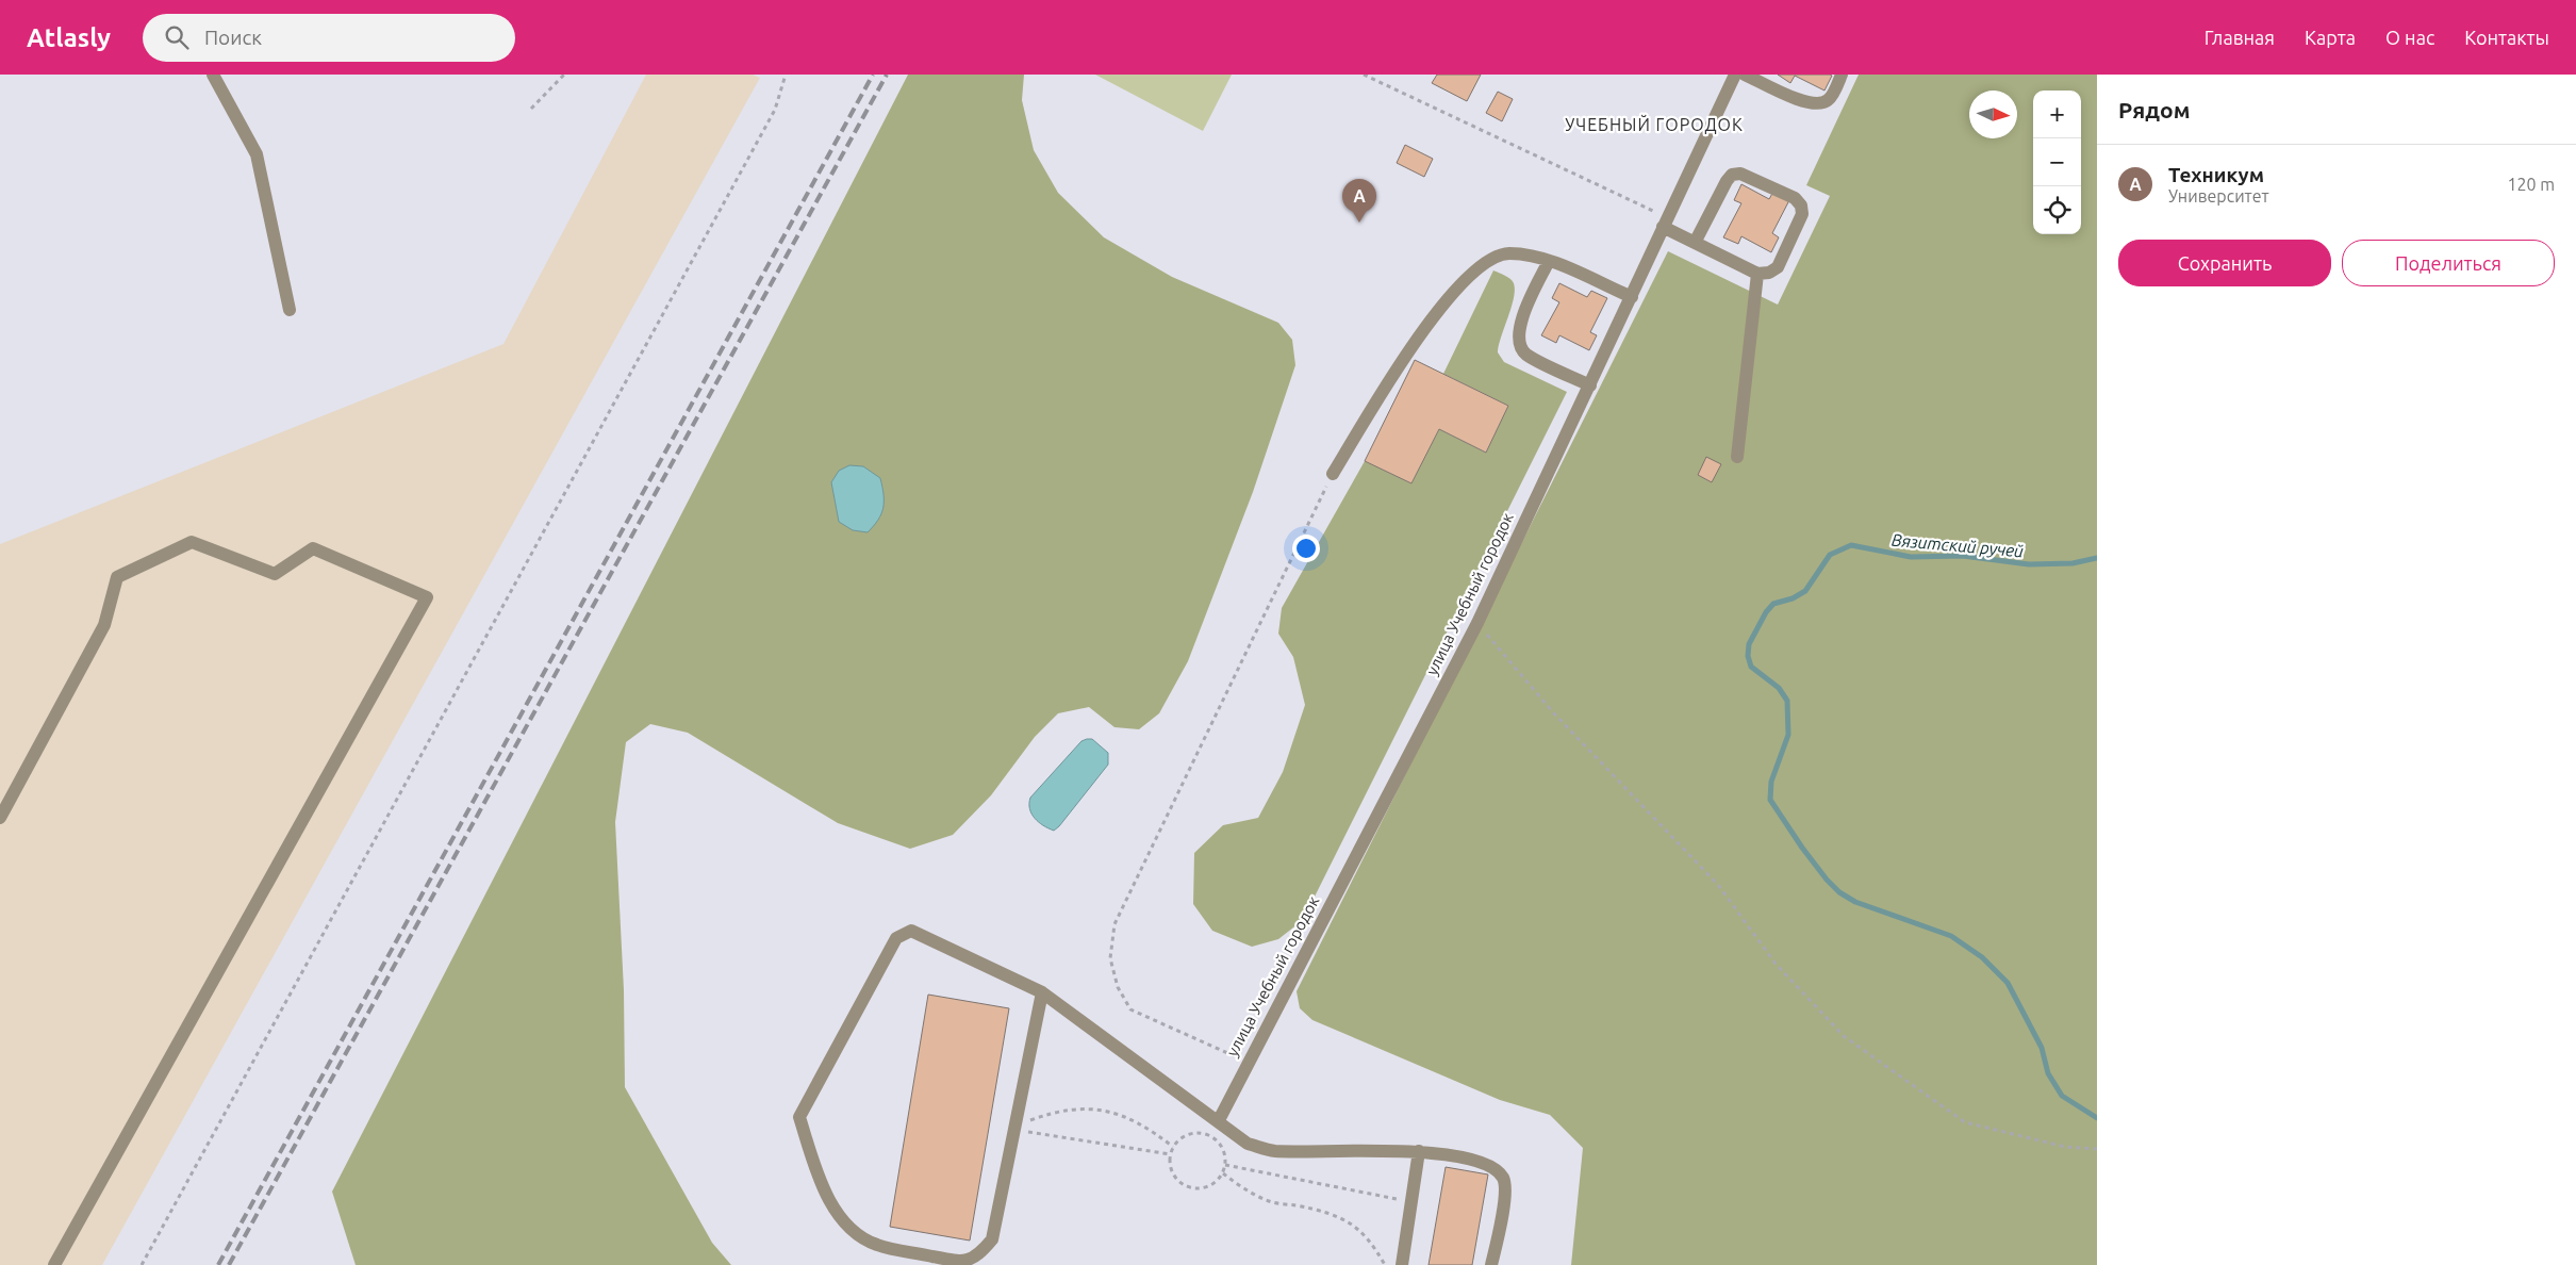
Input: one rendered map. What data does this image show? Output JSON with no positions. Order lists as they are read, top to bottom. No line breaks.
{"streets":{"street":["улица Учебный городок"]},"districts":["УЧЕБНЫЙ ГОРОДОК"],"water":["Вязитский ручей"],"north":"right","page":{"header":"Atlasly","search":"Поиск","nav":["Главная","Карта","О нас","Контакты"],"heading":"Рядом","map_buttons":["+","−"],"list":[{"mark":"A","name":"Техникум","note":"Университет","value":"120 m"}],"pins":"A","buttons":["Сохранить","Поделиться"]}}
